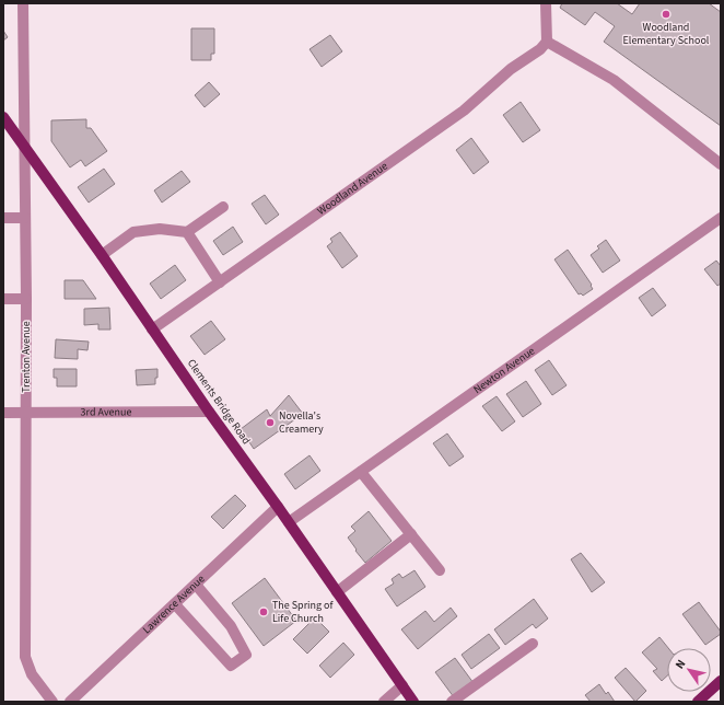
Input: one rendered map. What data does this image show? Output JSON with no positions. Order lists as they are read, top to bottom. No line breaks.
{"streets":{"main road":["Clements Bridge Road"],"street":["Woodland Avenue","Trenton Avenue","Newton Avenue","3rd Avenue","Lawrence Avenue"]},"crossings":[["Woodland Avenue","Clements Bridge Road"],["Trenton Avenue","Clements Bridge Road"],["Trenton Avenue","3rd Avenue"],["Newton Avenue","Clements Bridge Road"],["Clements Bridge Road","3rd Avenue"],["Clements Bridge Road","Lawrence Avenue"]],"places":["Woodland Elementary School","Novella's Creamery","The Spring of Life Church"],"north":"top left"}
